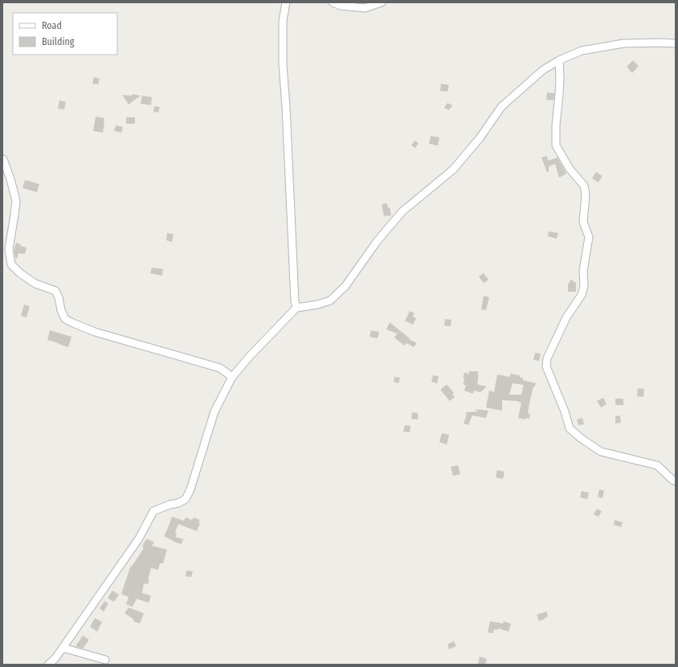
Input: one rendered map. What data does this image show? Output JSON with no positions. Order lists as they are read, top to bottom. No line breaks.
{"legend":["Road","Building"]}
